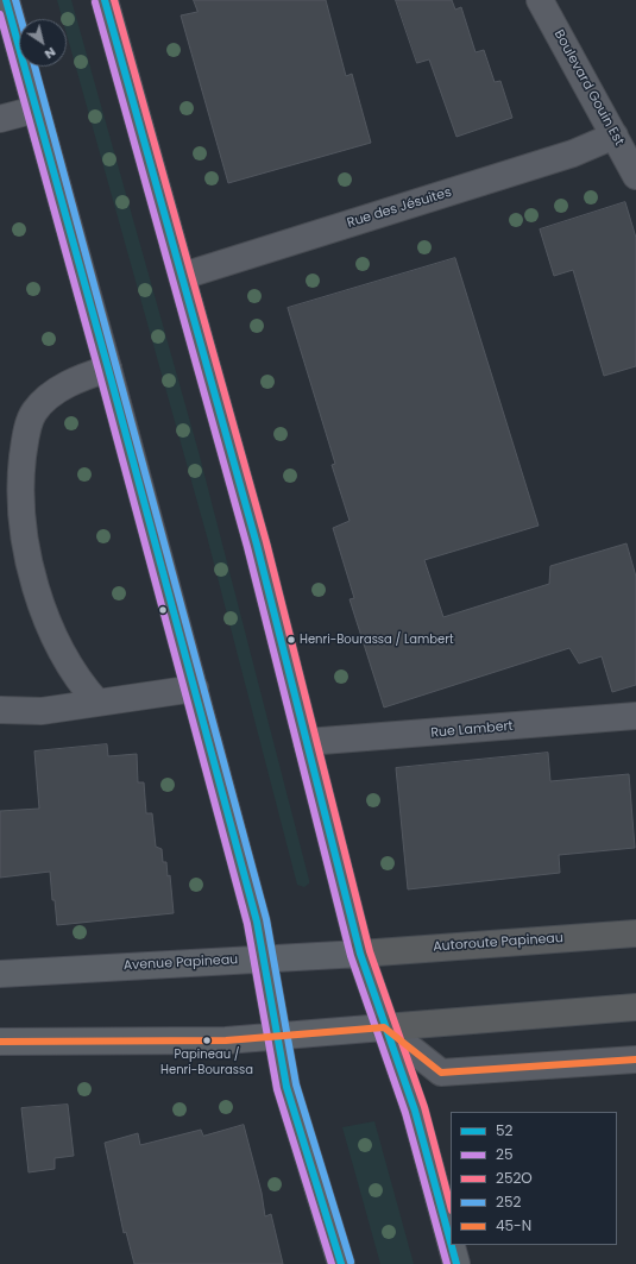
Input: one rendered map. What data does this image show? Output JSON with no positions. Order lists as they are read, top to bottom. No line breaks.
{"streets":{"highway":["Autoroute Papineau"],"main road":["Avenue Papineau"],"street":["Boulevard Gouin Est","Rue des Jésuites","Rue Lambert"]},"crossings":[["Boulevard Gouin Est","Rue des Jésuites"],["Autoroute Papineau","Avenue Papineau"]],"places":["Henri-Bourassa / Lambert","Papineau / Henri-Bourassa"],"lines":["transit line 52","transit line 252O","transit line 252","transit line 25","transit line 45-N"],"legend":["52","25","252O","252","45-N"],"north":"bottom right"}
